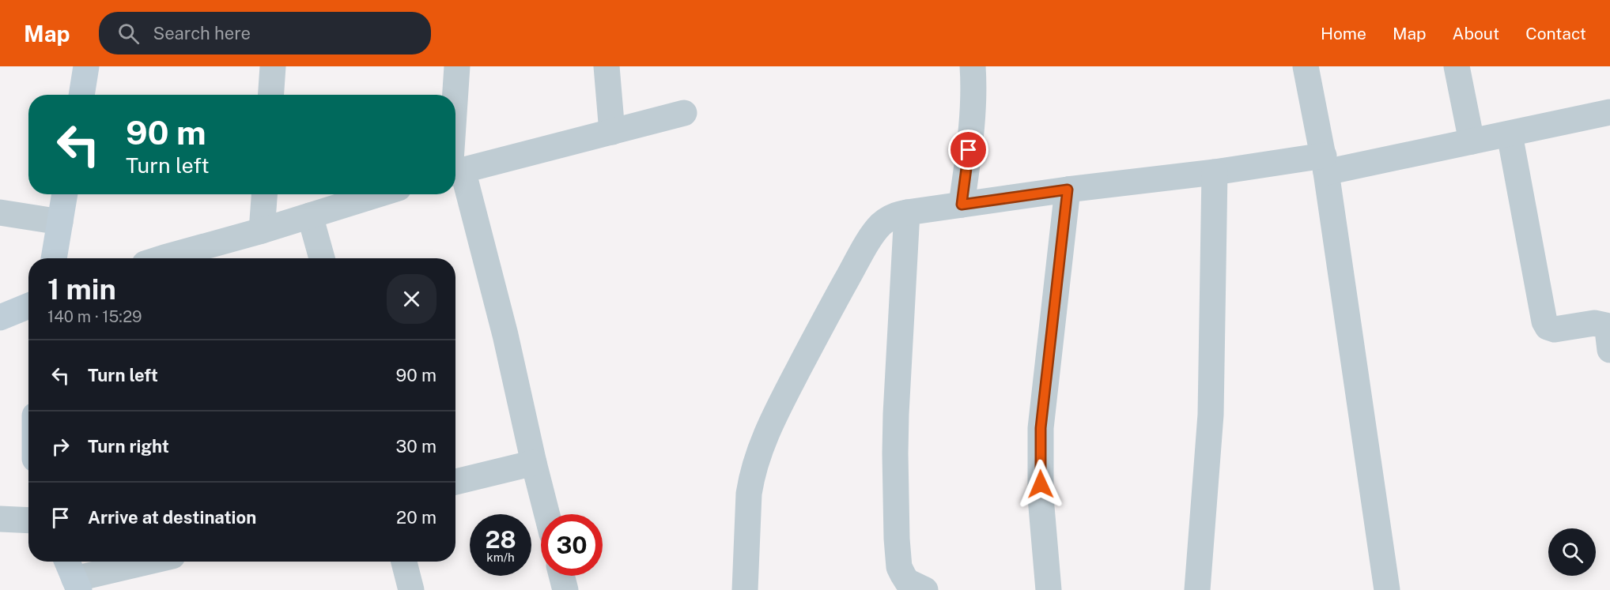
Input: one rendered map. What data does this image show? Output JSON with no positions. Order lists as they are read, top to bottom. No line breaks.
{"page":{"header":"Map","search":"Search here","nav":["Home","Map","About","Contact"],"turn":["90 m","Turn left"],"heading":["1 min","140 m · 15:29"],"list":[{"name":"Turn left","value":"90 m"},{"name":"Turn right","value":"30 m"},{"name":"Arrive at destination","value":"20 m"}],"speed":"28 km/h","limit":"30"}}
